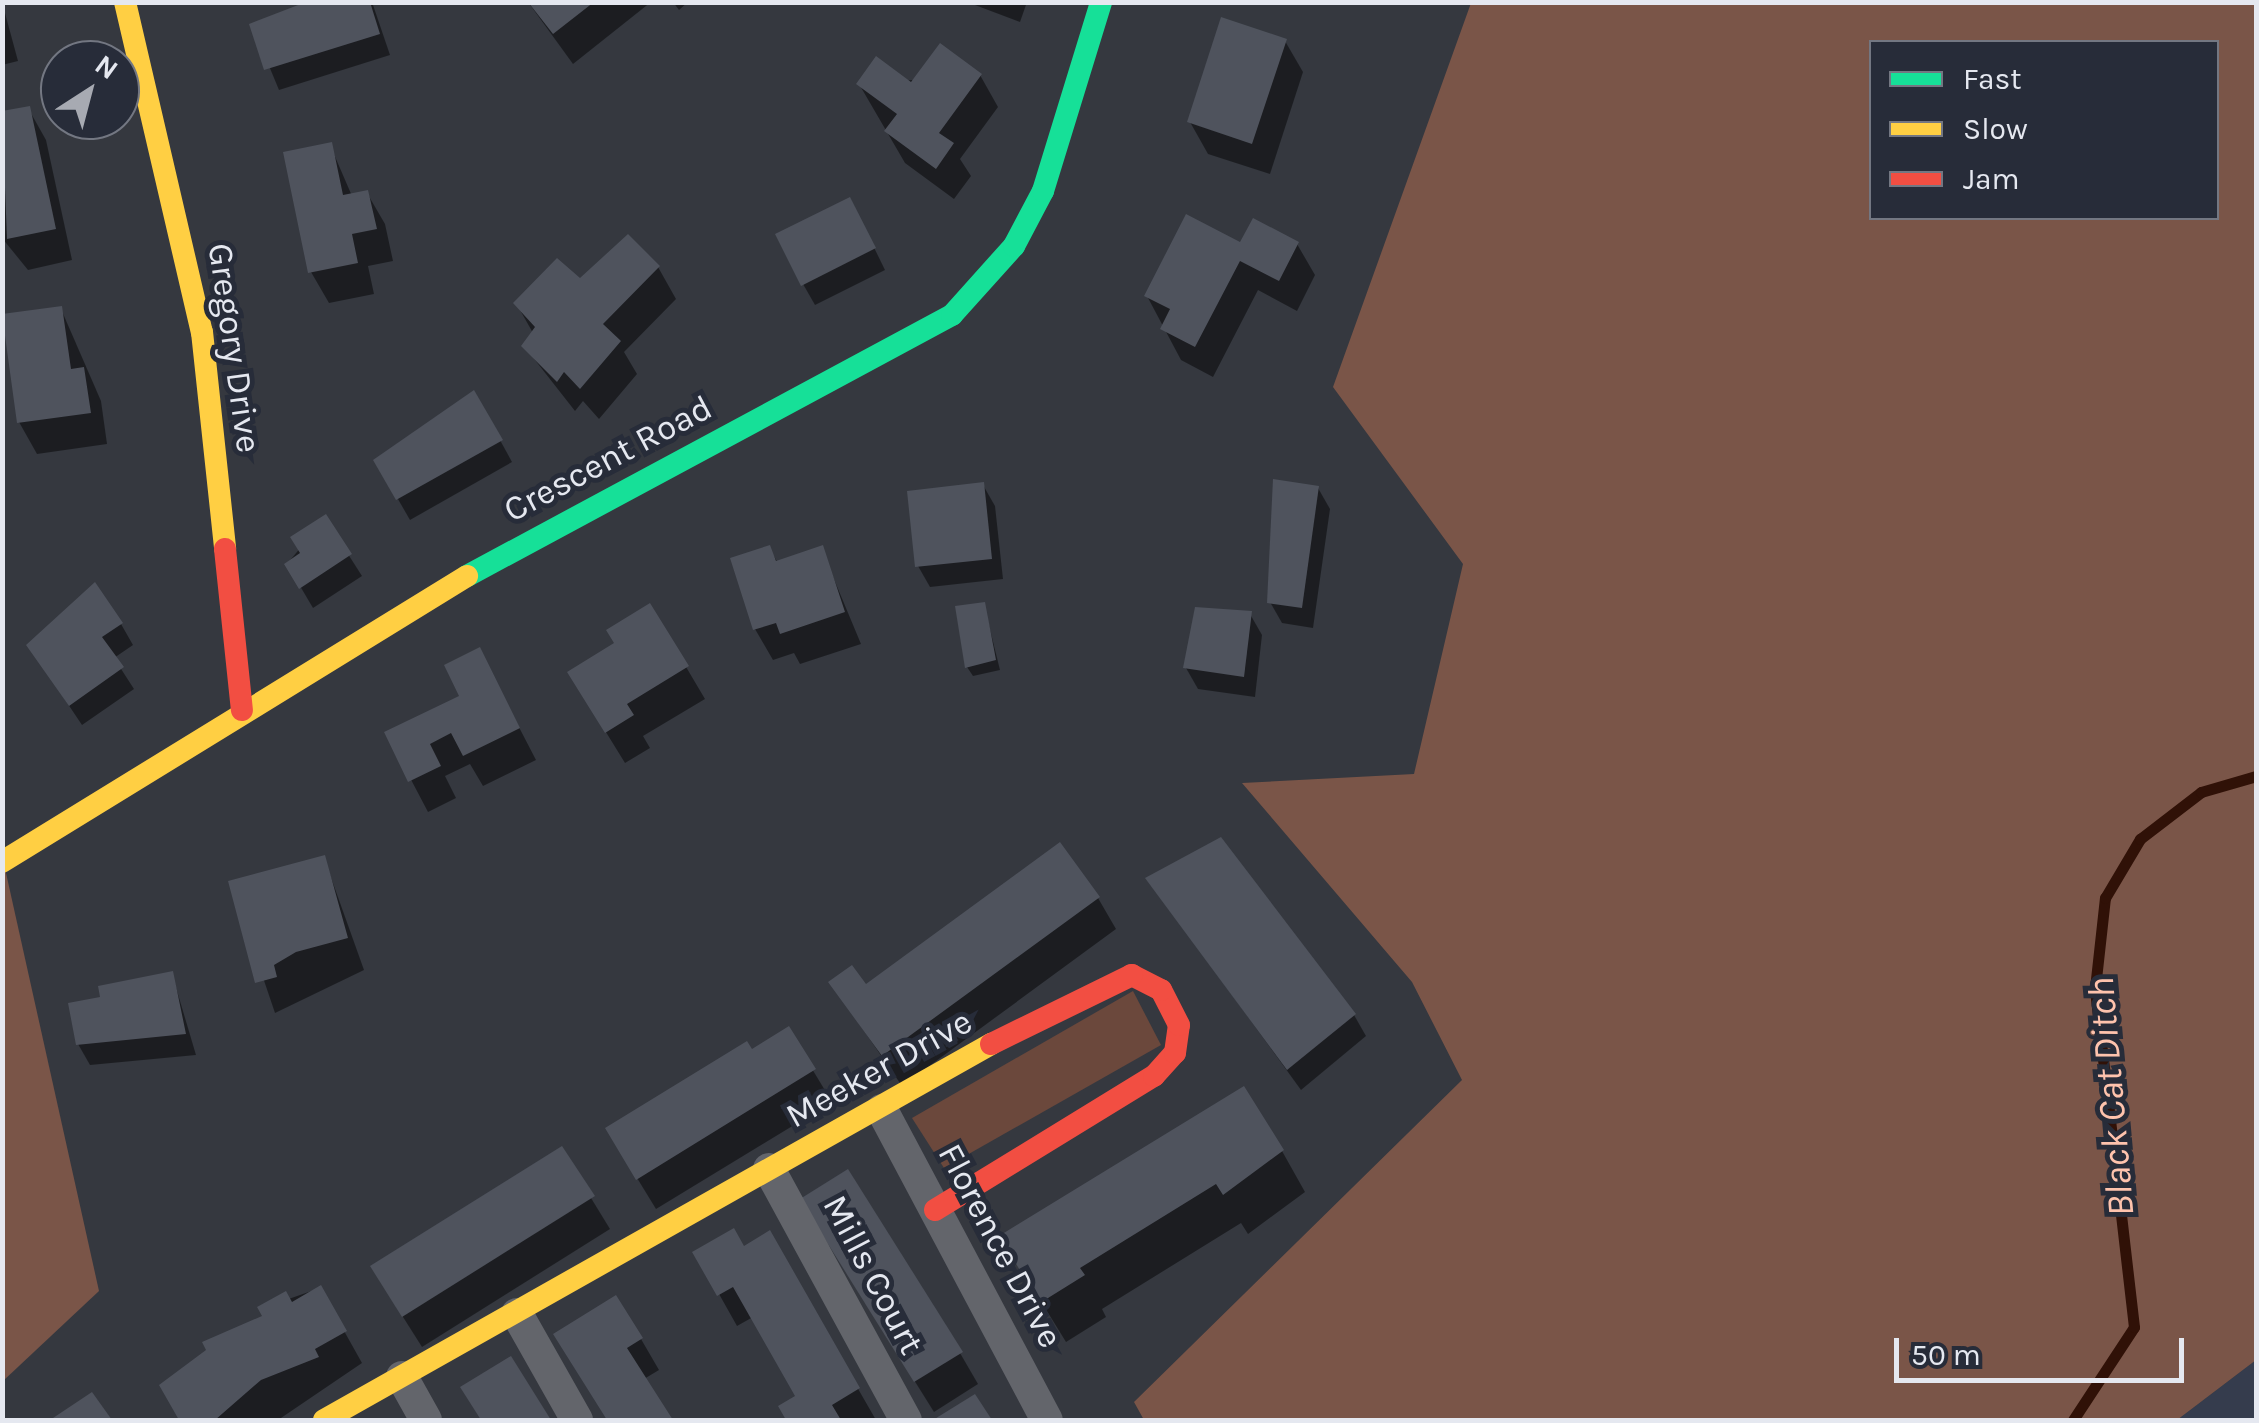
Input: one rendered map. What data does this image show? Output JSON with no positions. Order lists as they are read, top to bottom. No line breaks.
{"streets":{"street":["Gregory Drive","Crescent Road","Meeker Drive","Florence Drive","Mills Court"]},"crossings":[["Gregory Drive","Crescent Road"],["Meeker Drive","Florence Drive"],["Meeker Drive","Mills Court"]],"water":["Black Cat Ditch"],"legend":["Fast","Slow","Jam"],"scale_bar":"50 m","north":"top right"}
